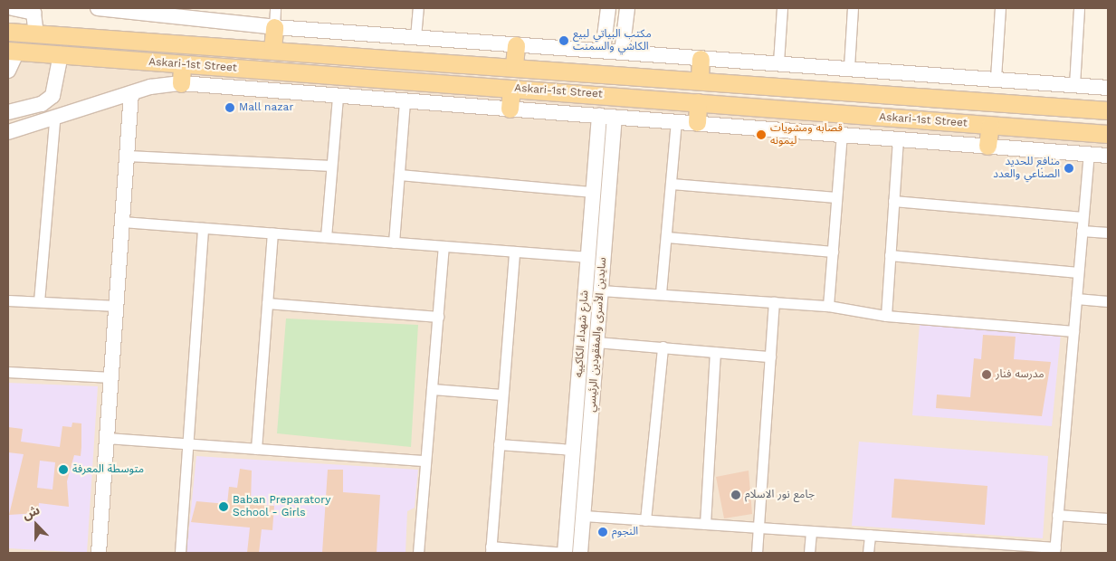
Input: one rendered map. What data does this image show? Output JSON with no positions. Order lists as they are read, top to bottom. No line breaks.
{"streets":{"main road":["Askari-1st Street"],"street":["شارع شهداء الكاكييه","سايدين الأسرى والمفقودين الرئيسي"]},"places":["مكتب البياتي لبيع الكاشي والسمنت","Mall nazar","قصابه ومشويات ليمونه","منافع للحديد الصناعي والعدد","مدرسه فنار","متوسطة المعرفة","جامع نور الاسلام","Baban Preparatory School - Girls","النجوم"],"north":"top"}
